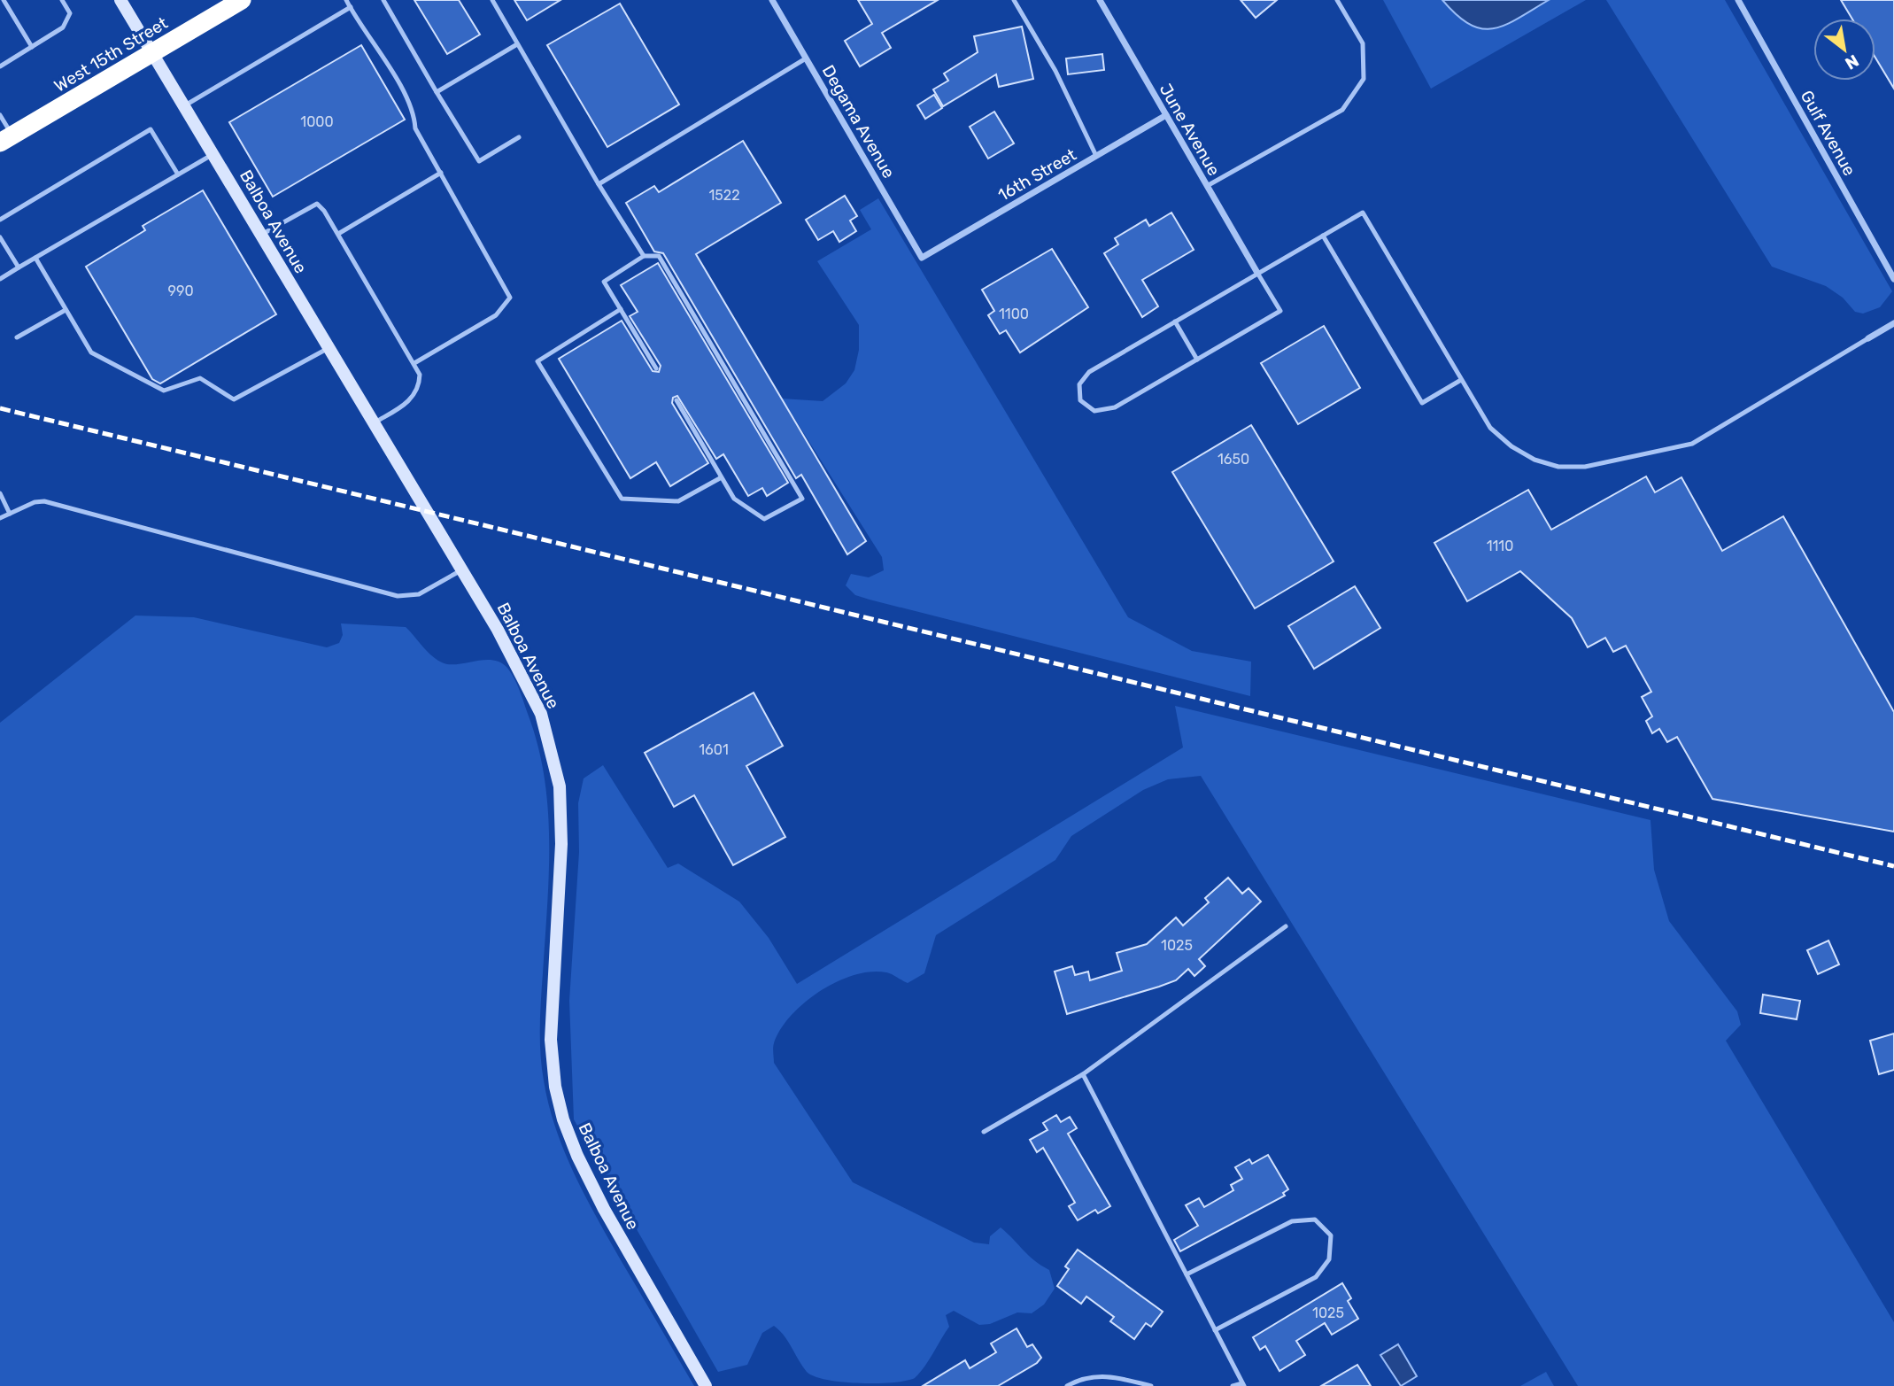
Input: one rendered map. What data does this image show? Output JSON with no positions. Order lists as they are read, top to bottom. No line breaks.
{"streets":{"highway":["West 15th Street"],"street":["Degama Avenue","June Avenue","Gulf Avenue","16th Street","Balboa Avenue"]},"crossings":[["West 15th Street","Balboa Avenue"],["Degama Avenue","16th Street"],["June Avenue","16th Street"]],"house_numbers":["1000","1522","990","1100","1650","1110","1601","1025","1025"],"north":"bottom right"}
